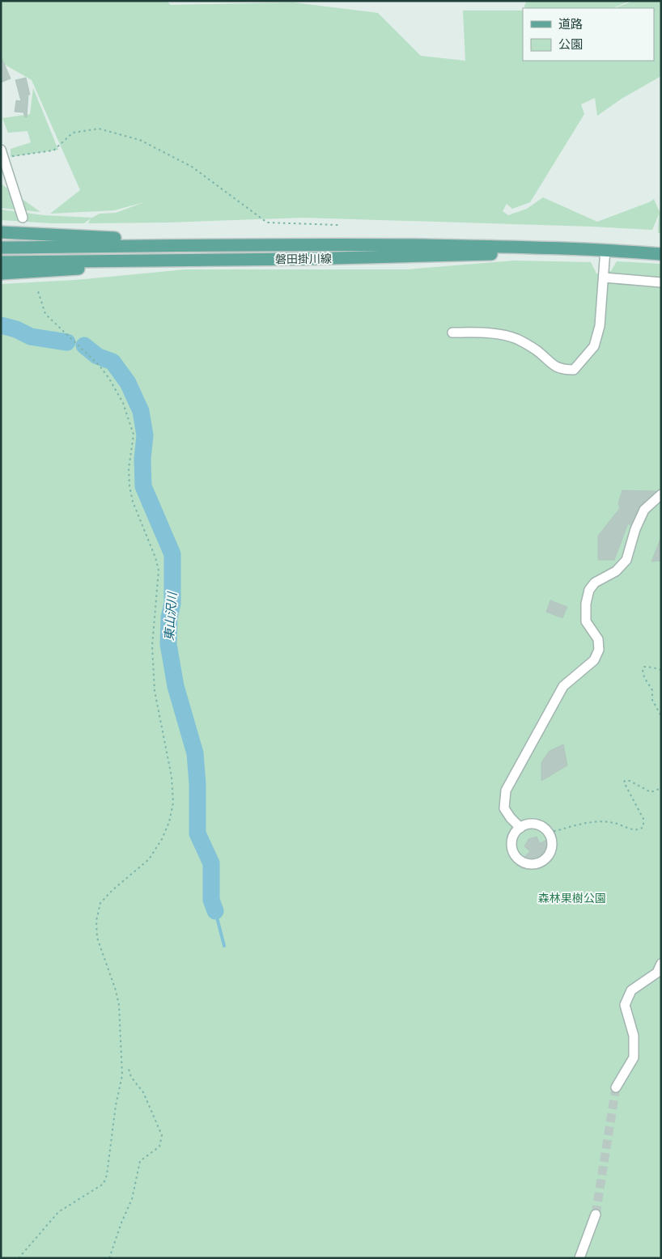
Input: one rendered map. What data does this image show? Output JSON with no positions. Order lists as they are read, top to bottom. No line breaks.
{"streets":{"main road":["磐田掛川線"]},"water":["東山沢川"],"parks":["森林果樹公園"],"legend":["道路","公園"]}
